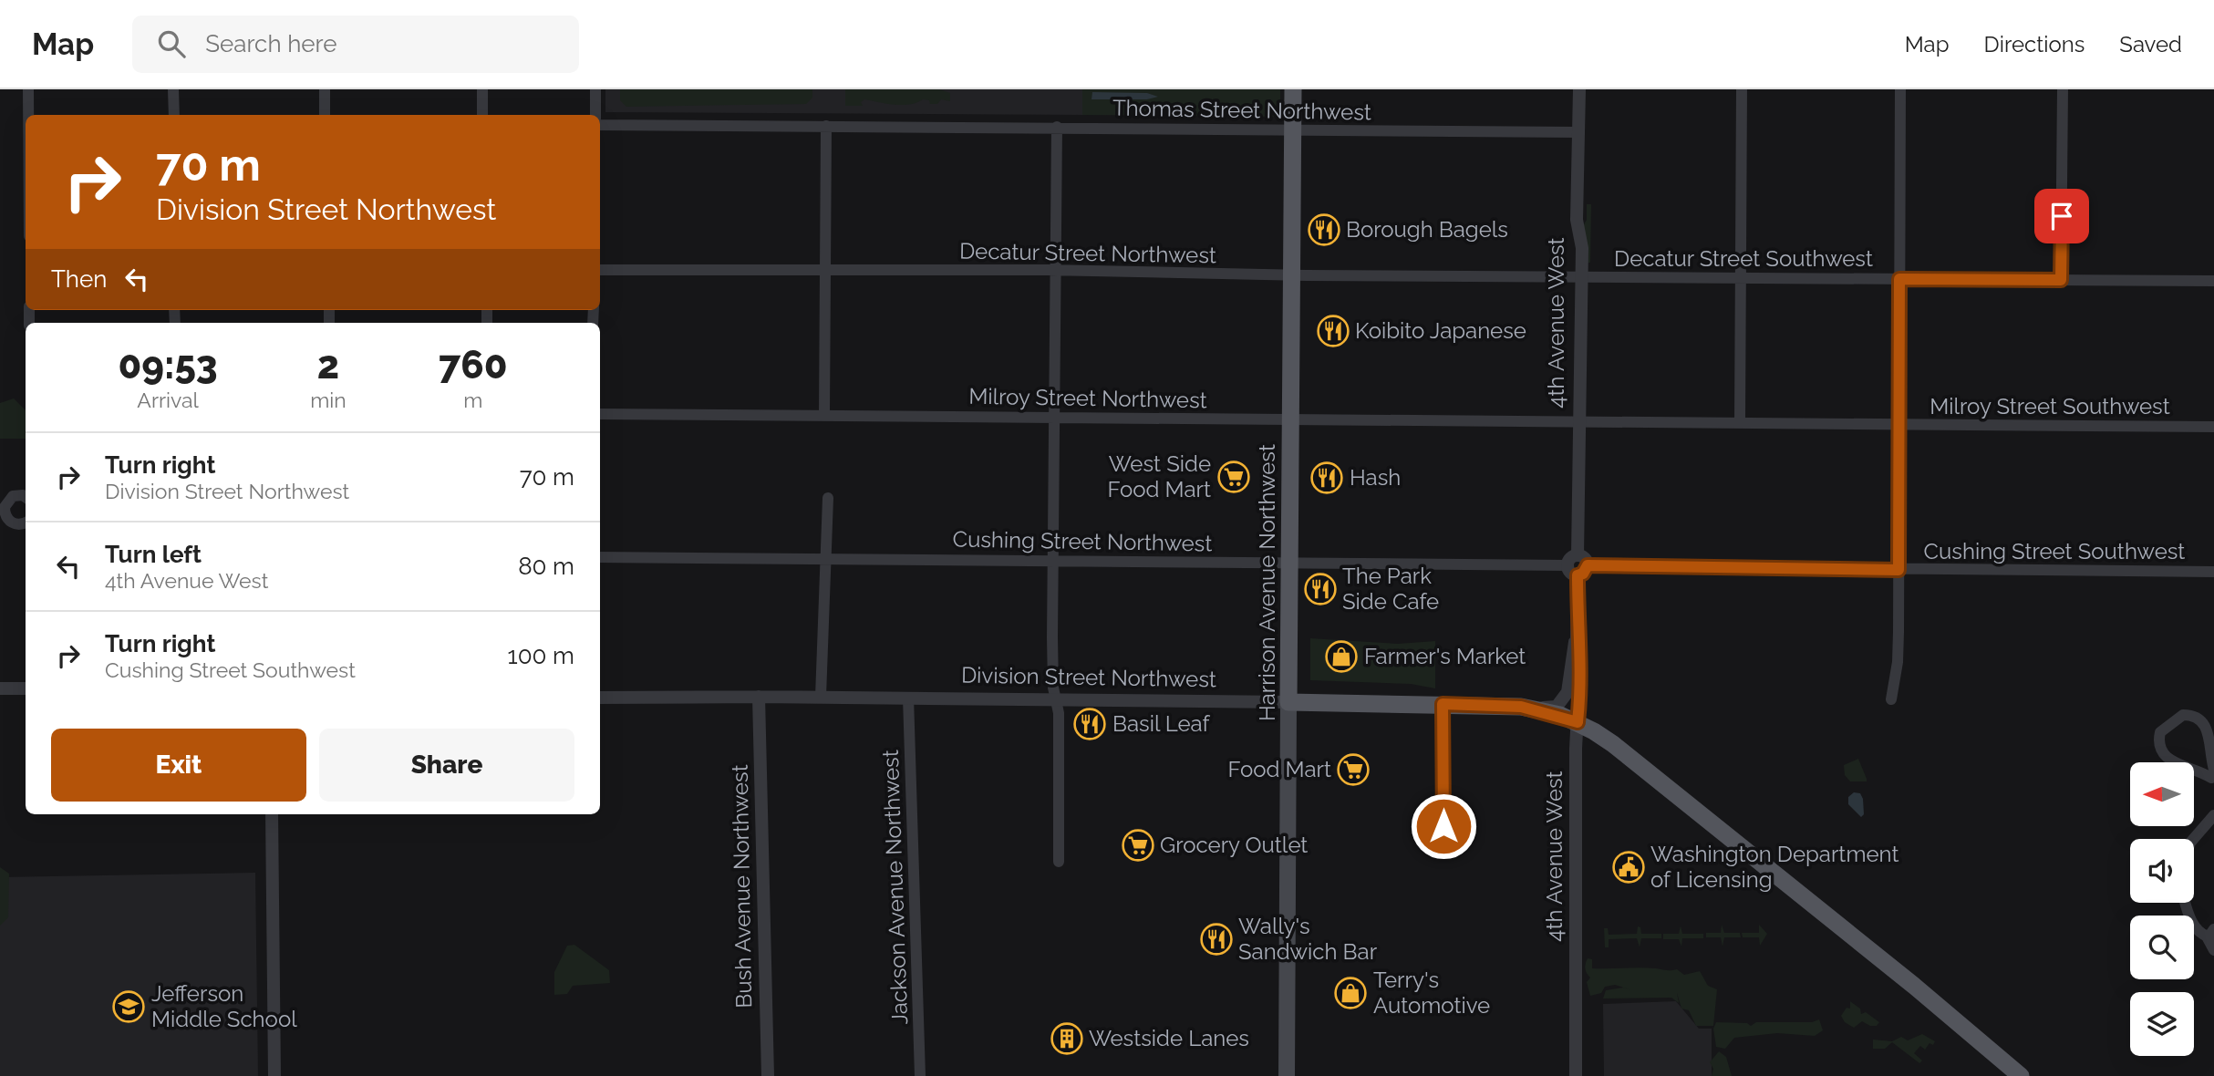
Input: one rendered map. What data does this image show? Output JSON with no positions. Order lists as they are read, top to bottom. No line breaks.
{"streets":{"main road":["Harrison Avenue Northwest","Division Street Northwest"],"street":["Thomas Street Northwest","Decatur Street Northwest","Decatur Street Southwest","4th Avenue West","Milroy Street Northwest","Milroy Street Southwest","Cushing Street Northwest","Cushing Street Southwest","Bush Avenue Northwest","Jackson Avenue Northwest"]},"crossings":[["Thomas Street Northwest","4th Avenue West"],["Thomas Street Northwest","Harrison Avenue Northwest"],["Decatur Street Northwest","Decatur Street Southwest"],["Decatur Street Northwest","4th Avenue West"],["Decatur Street Northwest","Harrison Avenue Northwest"],["Decatur Street Southwest","4th Avenue West"],["4th Avenue West","Milroy Street Northwest"],["4th Avenue West","Milroy Street Southwest"],["4th Avenue West","Cushing Street Northwest"],["4th Avenue West","Cushing Street Southwest"],["4th Avenue West","Division Street Northwest"],["Milroy Street Northwest","Milroy Street Southwest"],["Milroy Street Northwest","Harrison Avenue Northwest"],["Cushing Street Northwest","Cushing Street Southwest"],["Cushing Street Northwest","Harrison Avenue Northwest"],["Harrison Avenue Northwest","Division Street Northwest"],["Division Street Northwest","Bush Avenue Northwest"],["Division Street Northwest","Jackson Avenue Northwest"]],"places":{"restaurant":["Borough Bagels","Koibito Japanese","Hash","The Park Side Cafe","Basil Leaf","Wally's Sandwich Bar"],"supermarket":["West Side Food Mart","Food Mart","Grocery Outlet"],"shop":["Farmer's Market","Terry's Automotive"],"public building":["Washington Department of Licensing"],"school or university":["Jefferson Middle School"],"building":["Westside Lanes"]},"north":"left","page":{"header":"Map","search":"Search here","nav":["Map","Directions","Saved"],"turn":["70 m","Division Street Northwest"],"then":"Then","eta":["09:53","Arrival","2","min","760","m"],"list":[{"name":"Turn right","note":"Division Street Northwest","value":"70 m"},{"name":"Turn left","note":"4th Avenue West","value":"80 m"},{"name":"Turn right","note":"Cushing Street Southwest","value":"100 m"}],"buttons":["Exit","Share"]}}
